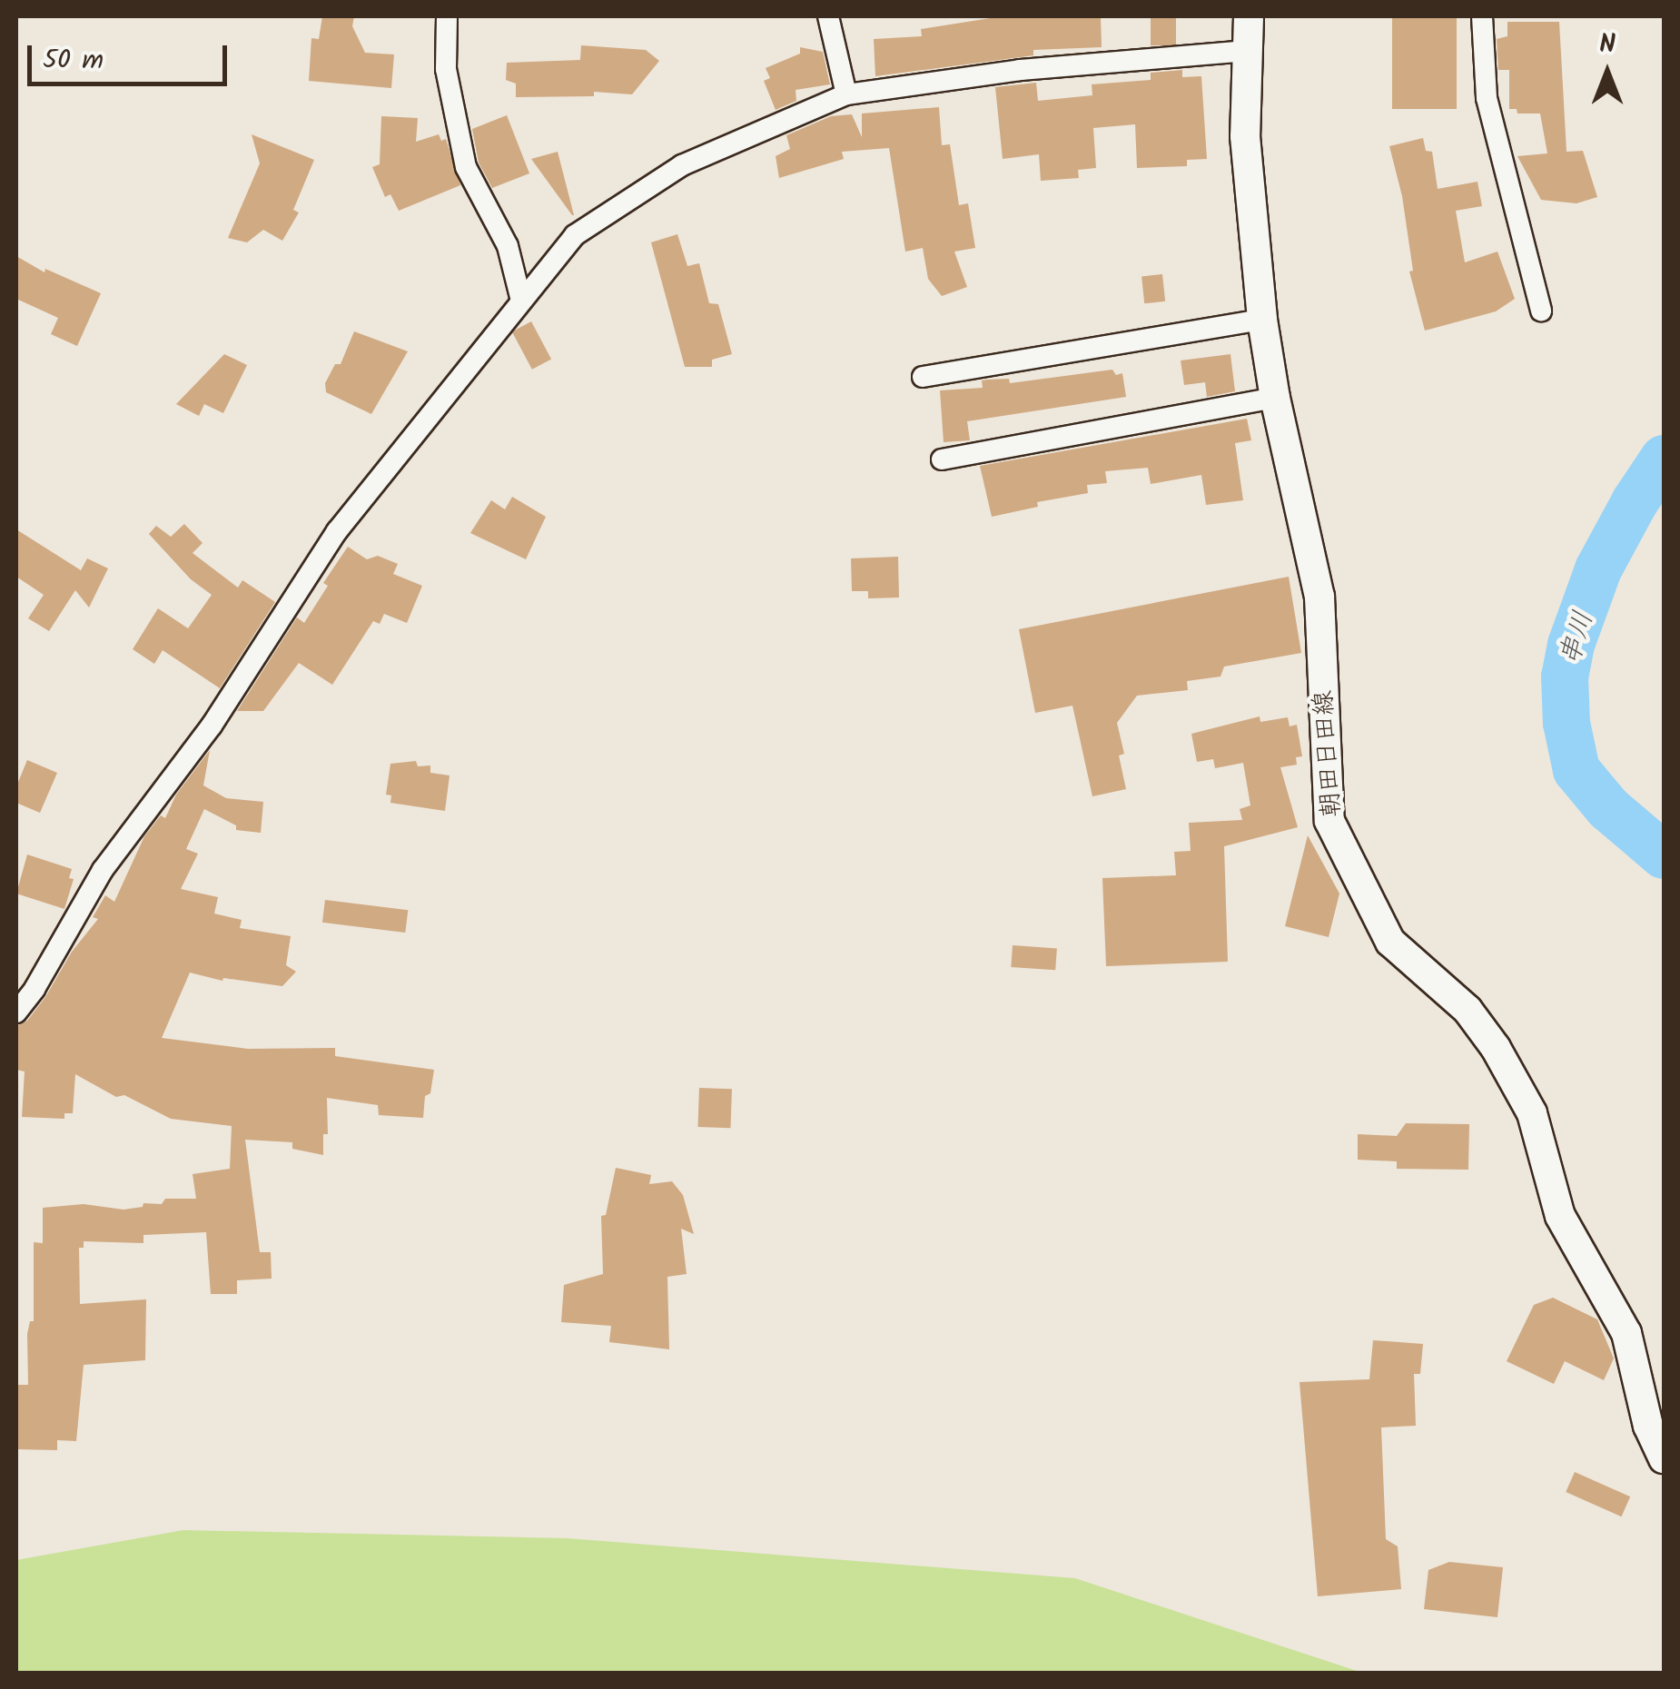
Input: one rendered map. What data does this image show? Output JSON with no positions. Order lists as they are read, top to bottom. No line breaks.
{"streets":{"main road":["朝田日田線"]},"water":["串川"],"scale_bar":"50 m","north":"top"}
